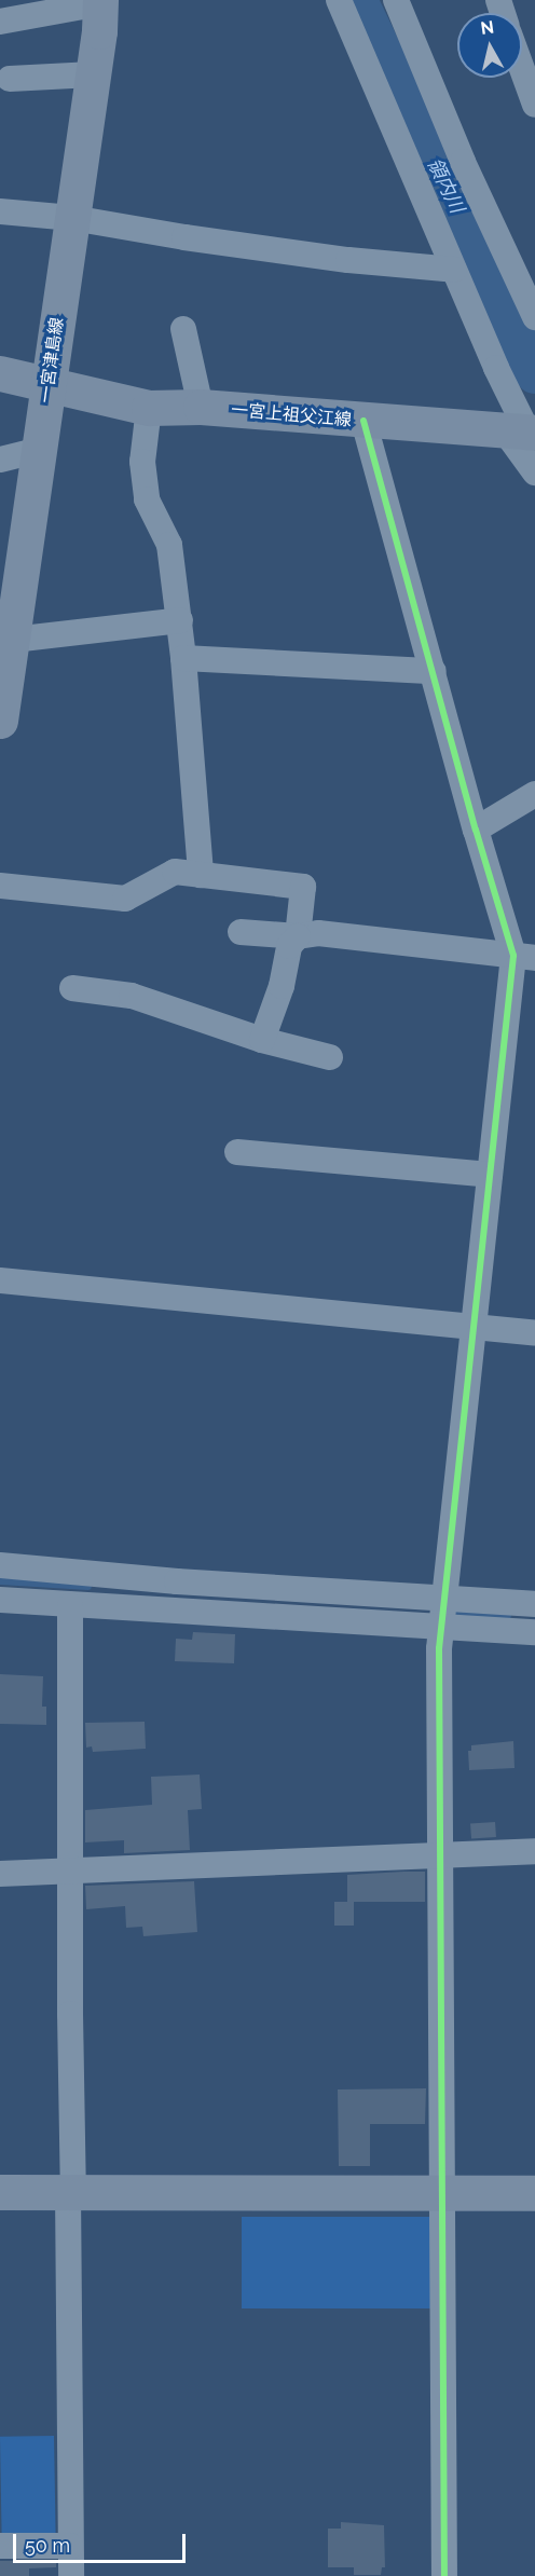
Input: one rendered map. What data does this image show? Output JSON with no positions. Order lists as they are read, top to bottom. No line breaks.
{"streets":{"main road":["一宮津島線","一宮上祖父江線"]},"crossings":[["一宮津島線","一宮上祖父江線"]],"water":["領内川"],"scale_bar":"50 m","north":"top"}
